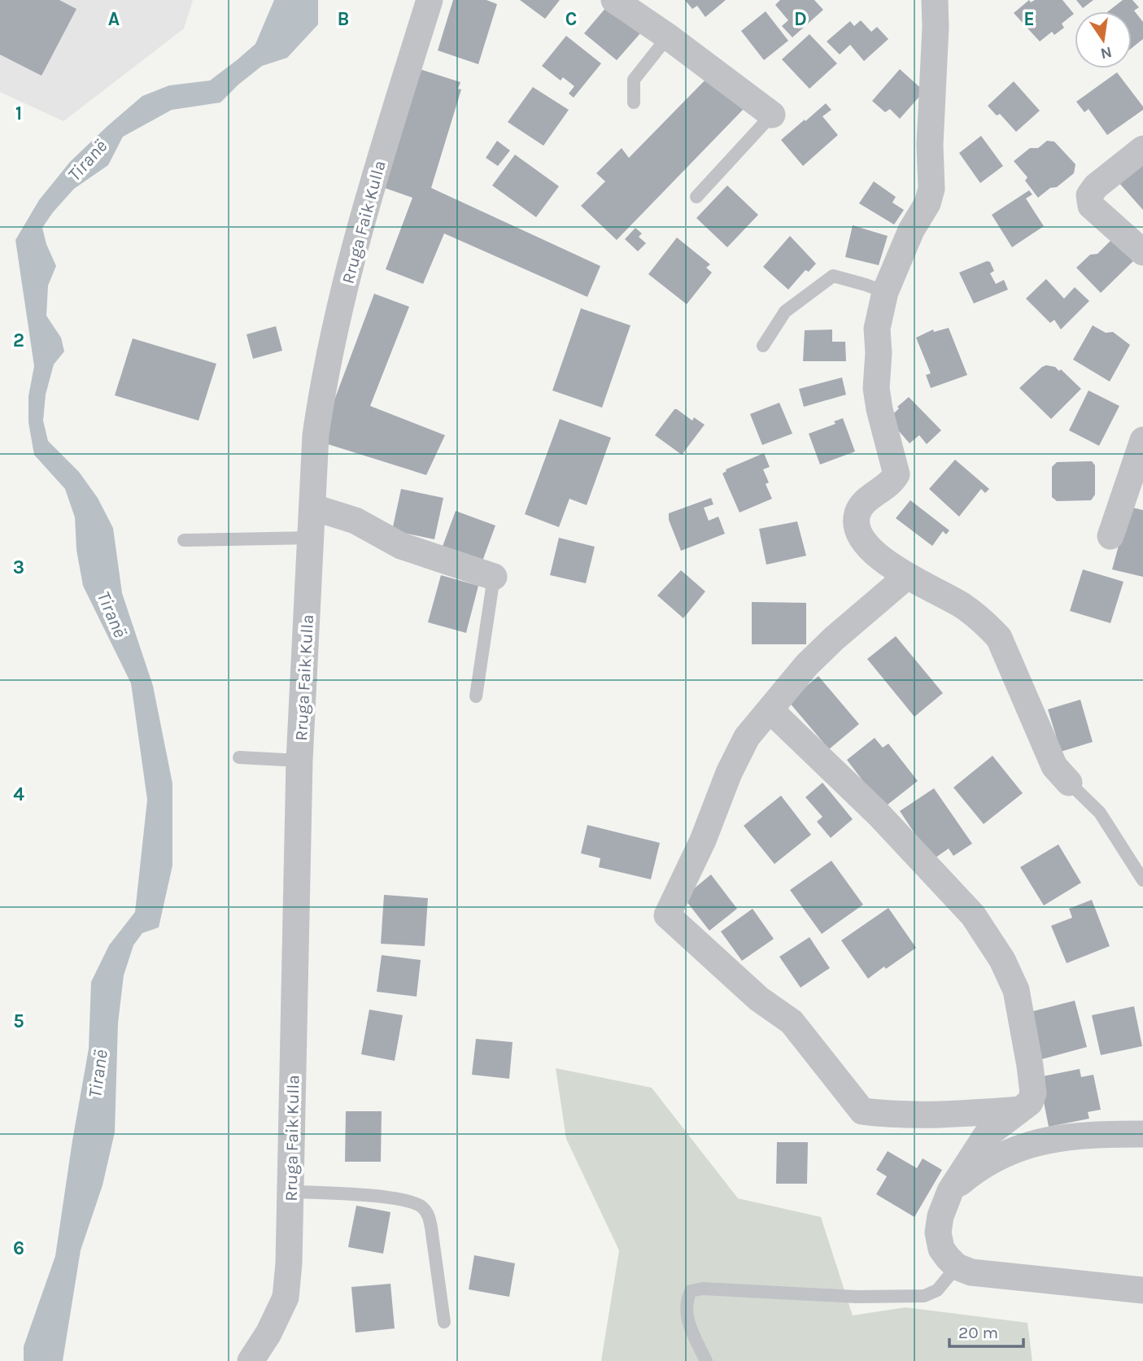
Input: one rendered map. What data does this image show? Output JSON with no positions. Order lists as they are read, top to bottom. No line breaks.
{"streets":{"street":["Rruga Faik Kulla"]},"water":["Tiranë"],"scale_bar":"20 m","north":"bottom","grid":{"columns":["A","B","C","D","E"],"rows":["1","2","3","4","5","6"]}}
